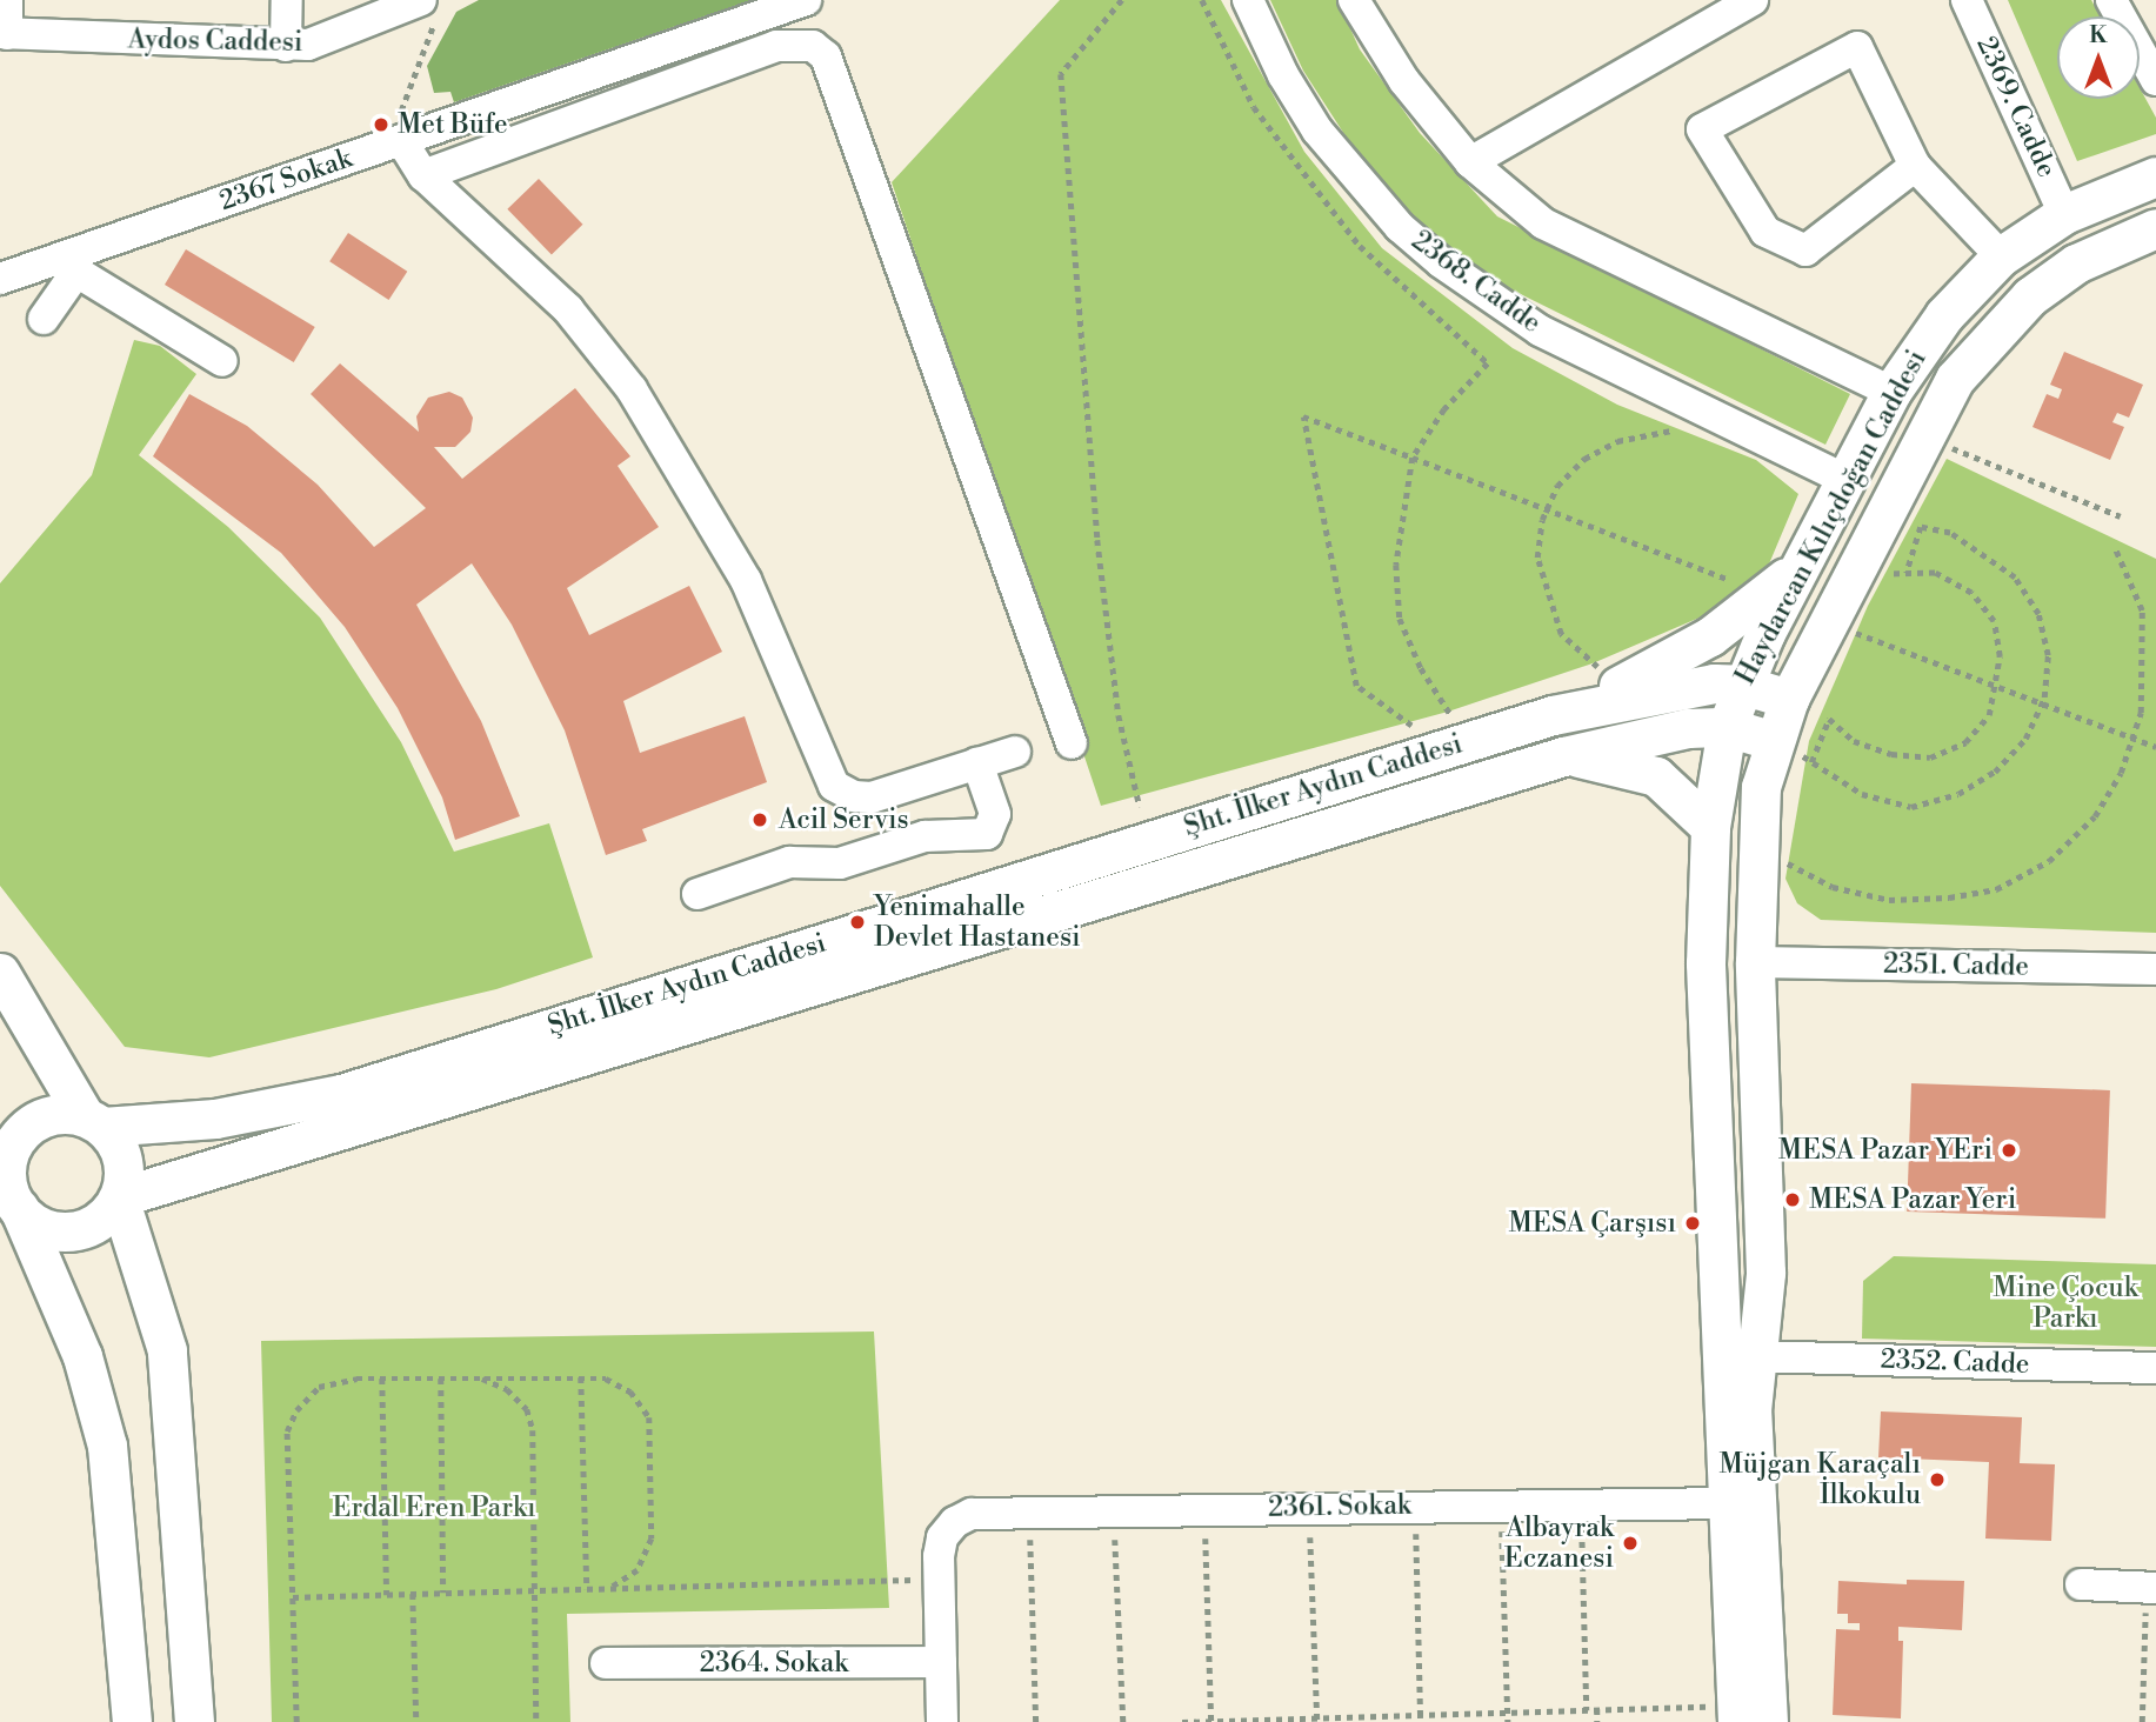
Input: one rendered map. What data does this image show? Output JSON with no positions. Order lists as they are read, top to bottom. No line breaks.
{"streets":{"main road":["Haydarcan Kılıçdoğan Caddesi","Şht. İlker Aydın Caddesi"],"street":["Aydos Caddesi","2369. Cadde","2367 Sokak","2368. Cadde","2351. Cadde","2352. Cadde","2361. Sokak","2364. Sokak"]},"crossings":[["2369. Cadde","Haydarcan Kılıçdoğan Caddesi"],["2368. Cadde","Haydarcan Kılıçdoğan Caddesi"],["Haydarcan Kılıçdoğan Caddesi","Şht. İlker Aydın Caddesi"],["Haydarcan Kılıçdoğan Caddesi","2351. Cadde"],["Haydarcan Kılıçdoğan Caddesi","2352. Cadde"],["Haydarcan Kılıçdoğan Caddesi","2361. Sokak"]],"parks":["Mine Çocuk Parkı","Erdal Eren Parkı"],"places":["Met Büfe","Acil Servis","Yenimahalle Devlet Hastanesi","MESA Pazar YEri","MESA Pazar Yeri","MESA Çarşısı","Müjgan Karaçalı İlkokulu","Albayrak Eczanesi"],"north":"top"}
